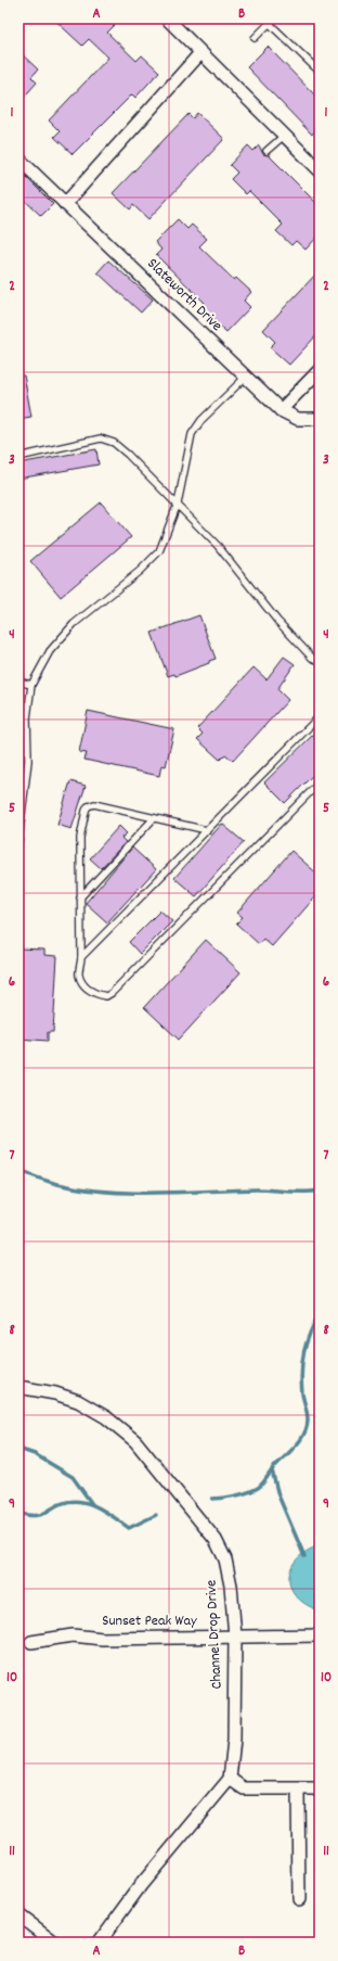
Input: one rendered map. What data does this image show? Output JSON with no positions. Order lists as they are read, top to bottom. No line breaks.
{"streets":{"street":["Slateworth Drive","Sunset Peak Way","Channel Drop Drive"]},"crossings":[["Sunset Peak Way","Channel Drop Drive"]],"grid":{"columns":["A","B"],"rows":["1","2","3","4","5","6","7","8","9","10","11"]}}
